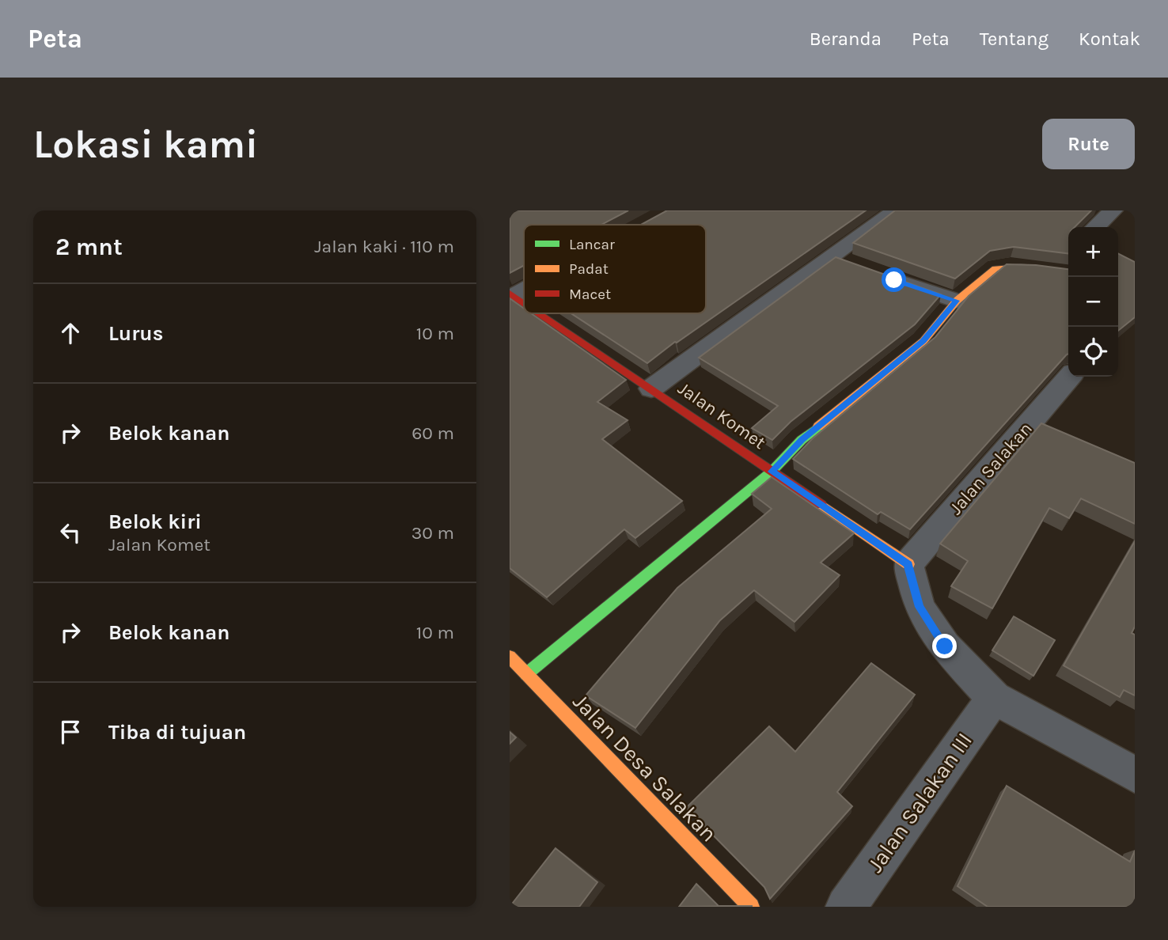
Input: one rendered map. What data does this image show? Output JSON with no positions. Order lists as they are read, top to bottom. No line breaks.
{"streets":{"street":["Jalan Komet","Jalan Salakan","Jalan Desa Salakan","Jalan Salakan III"]},"crossings":[["Jalan Komet","Jalan Salakan"]],"legend":["Lancar","Padat","Macet"],"page":{"header":"Peta","nav":["Beranda","Peta","Tentang","Kontak"],"buttons":"Rute","title":"Lokasi kami","heading":["2 mnt","Jalan kaki · 110 m"],"map_buttons":["+","−"],"list":[["Lurus","10 m"],["Belok kanan","60 m"],["Belok kiri","Jalan Komet","30 m"],["Belok kanan","10 m"],"Tiba di tujuan"]}}
